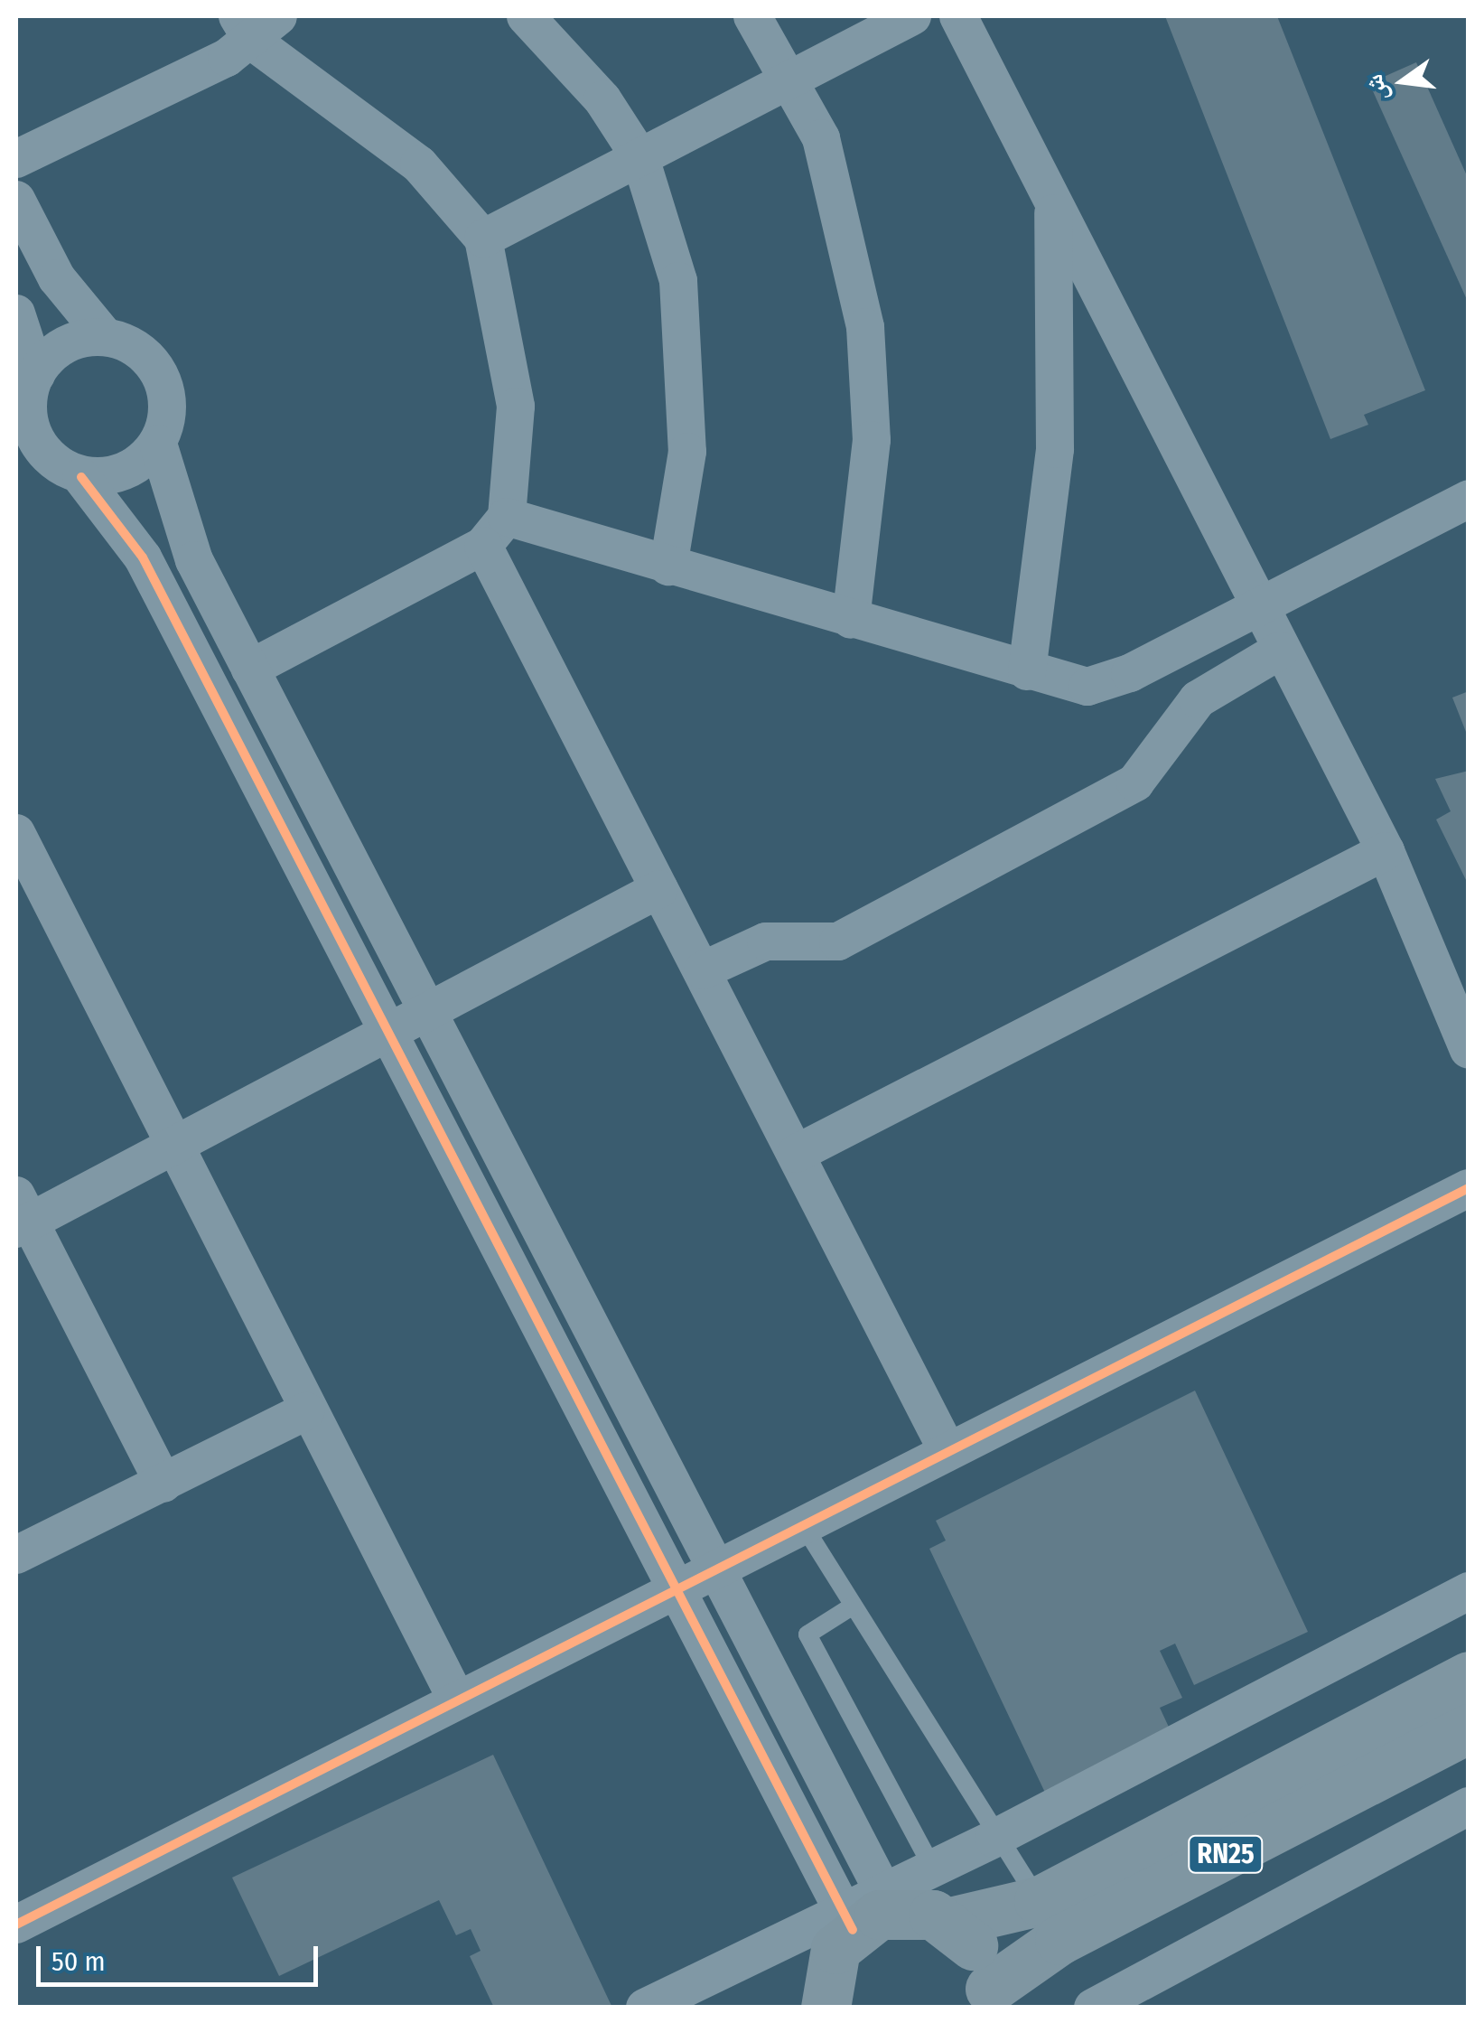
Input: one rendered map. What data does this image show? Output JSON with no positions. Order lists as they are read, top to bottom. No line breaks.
{"streets":{"main road":["RN25"]},"scale_bar":"50 m","north":"left"}
